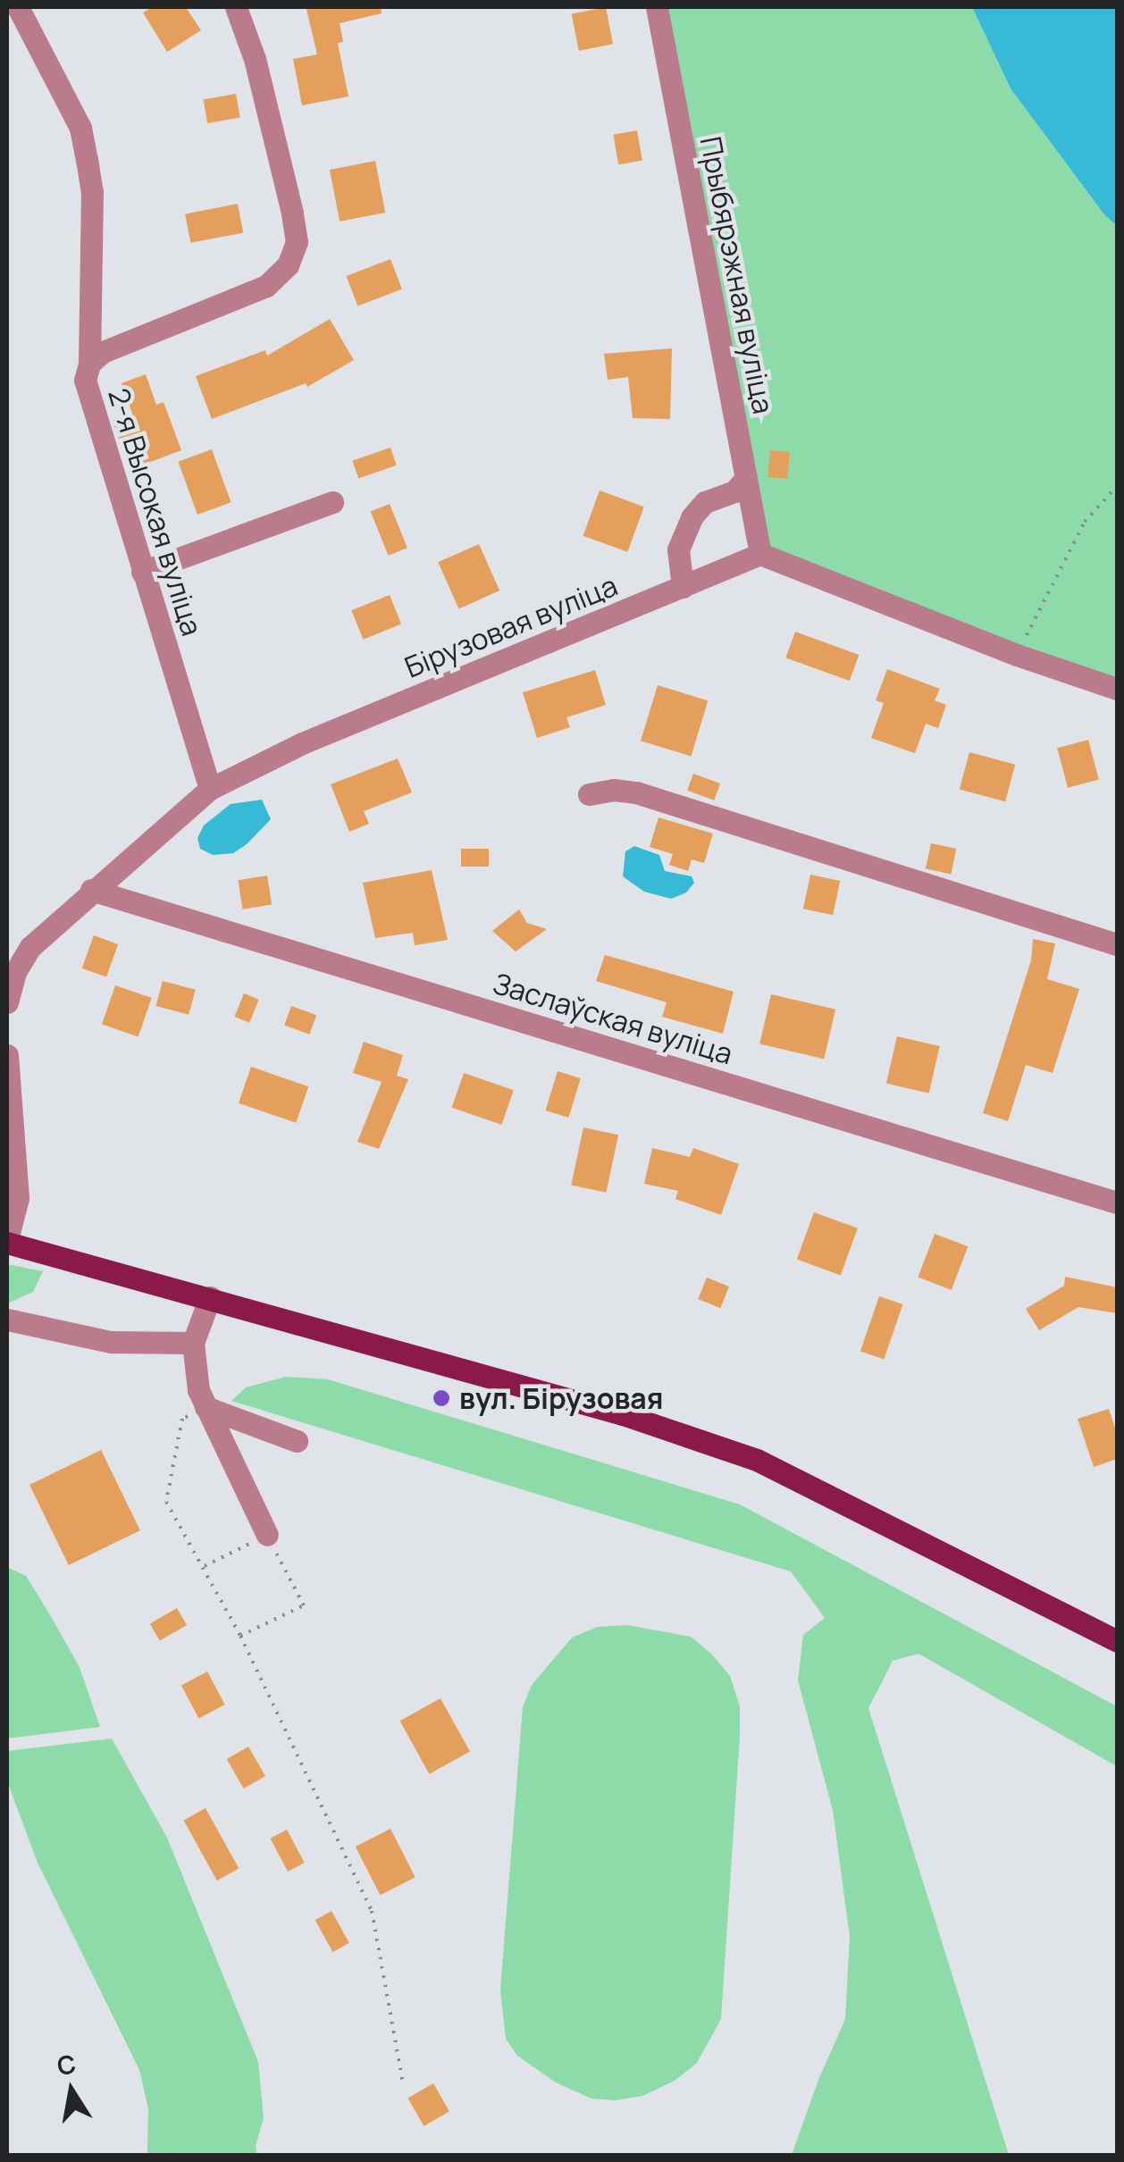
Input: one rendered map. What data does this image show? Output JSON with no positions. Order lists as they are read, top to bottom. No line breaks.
{"streets":{"street":["Прыбярэжная вуліца","2-я Высокая вуліца","Бірузовая вуліца","Заслаўская вуліца"]},"crossings":[["Прыбярэжная вуліца","Бірузовая вуліца"],["2-я Высокая вуліца","Бірузовая вуліца"],["Бірузовая вуліца","Заслаўская вуліца"]],"places":["вул. Бірузовая"],"north":"top"}
